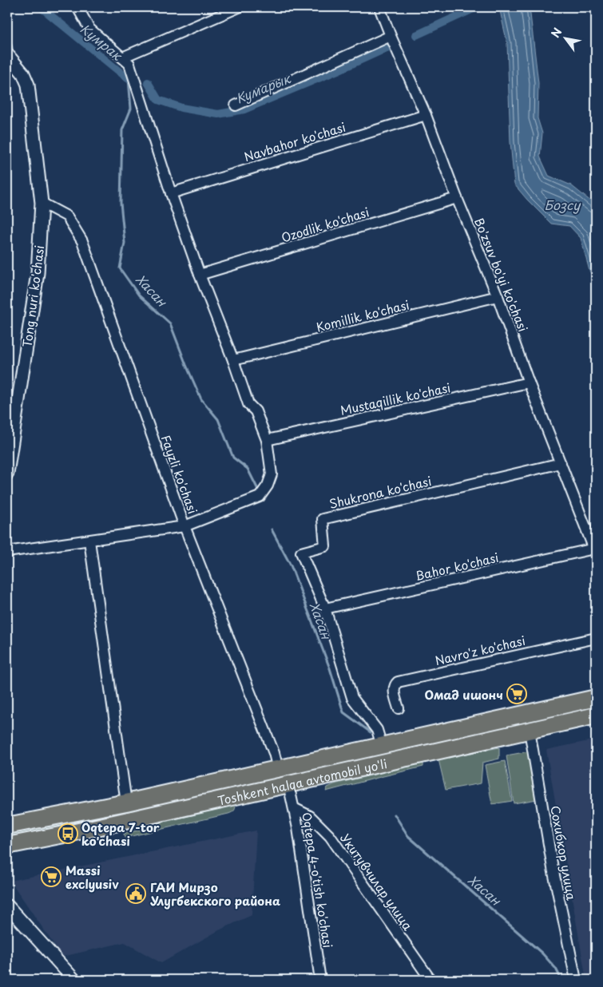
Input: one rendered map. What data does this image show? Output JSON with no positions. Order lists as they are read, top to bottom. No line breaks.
{"streets":{"highway":["Toshkent halqa avtomobil yo'li"],"street":["Navbahor ko'chasi","Ozodlik ko'chasi","Bo'zsuv bo'yi ko'chasi","Tong nuri ko'chasi","Komillik ko'chasi","Mustaqillik ko'chasi","Fayzli ko'chasi","Shukrona ko'chasi","Bahor ko'chasi","Navro'z ko'chasi","Сохибкор улица","Oqtepa 4-o'tish ko'chasi","Укитувчилар улица"]},"crossings":[["Navbahor ko'chasi","Bo'zsuv bo'yi ko'chasi"],["Ozodlik ko'chasi","Bo'zsuv bo'yi ko'chasi"],["Bo'zsuv bo'yi ko'chasi","Komillik ko'chasi"],["Bo'zsuv bo'yi ko'chasi","Mustaqillik ko'chasi"],["Bo'zsuv bo'yi ko'chasi","Shukrona ko'chasi"],["Bo'zsuv bo'yi ko'chasi","Bahor ko'chasi"],["Tong nuri ko'chasi","Fayzli ko'chasi"],["Fayzli ko'chasi","Toshkent halqa avtomobil yo'li"],["Shukrona ko'chasi","Bahor ko'chasi"],["Shukrona ko'chasi","Toshkent halqa avtomobil yo'li"],["Toshkent halqa avtomobil yo'li","Сохибкор улица"],["Toshkent halqa avtomobil yo'li","Oqtepa 4-o'tish ko'chasi"],["Oqtepa 4-o'tish ko'chasi","Укитувчилар улица"]],"water":["Кумрак","Кумарык","Бозсу","Хасан"],"places":{"supermarket":["Омад ишонч","Massi exclyusiv"],"bus stop":["Oqtepa 7-tor ko'chasi"],"public building":["ГАИ Мирзо Улугбекского района"]},"north":"top left"}
